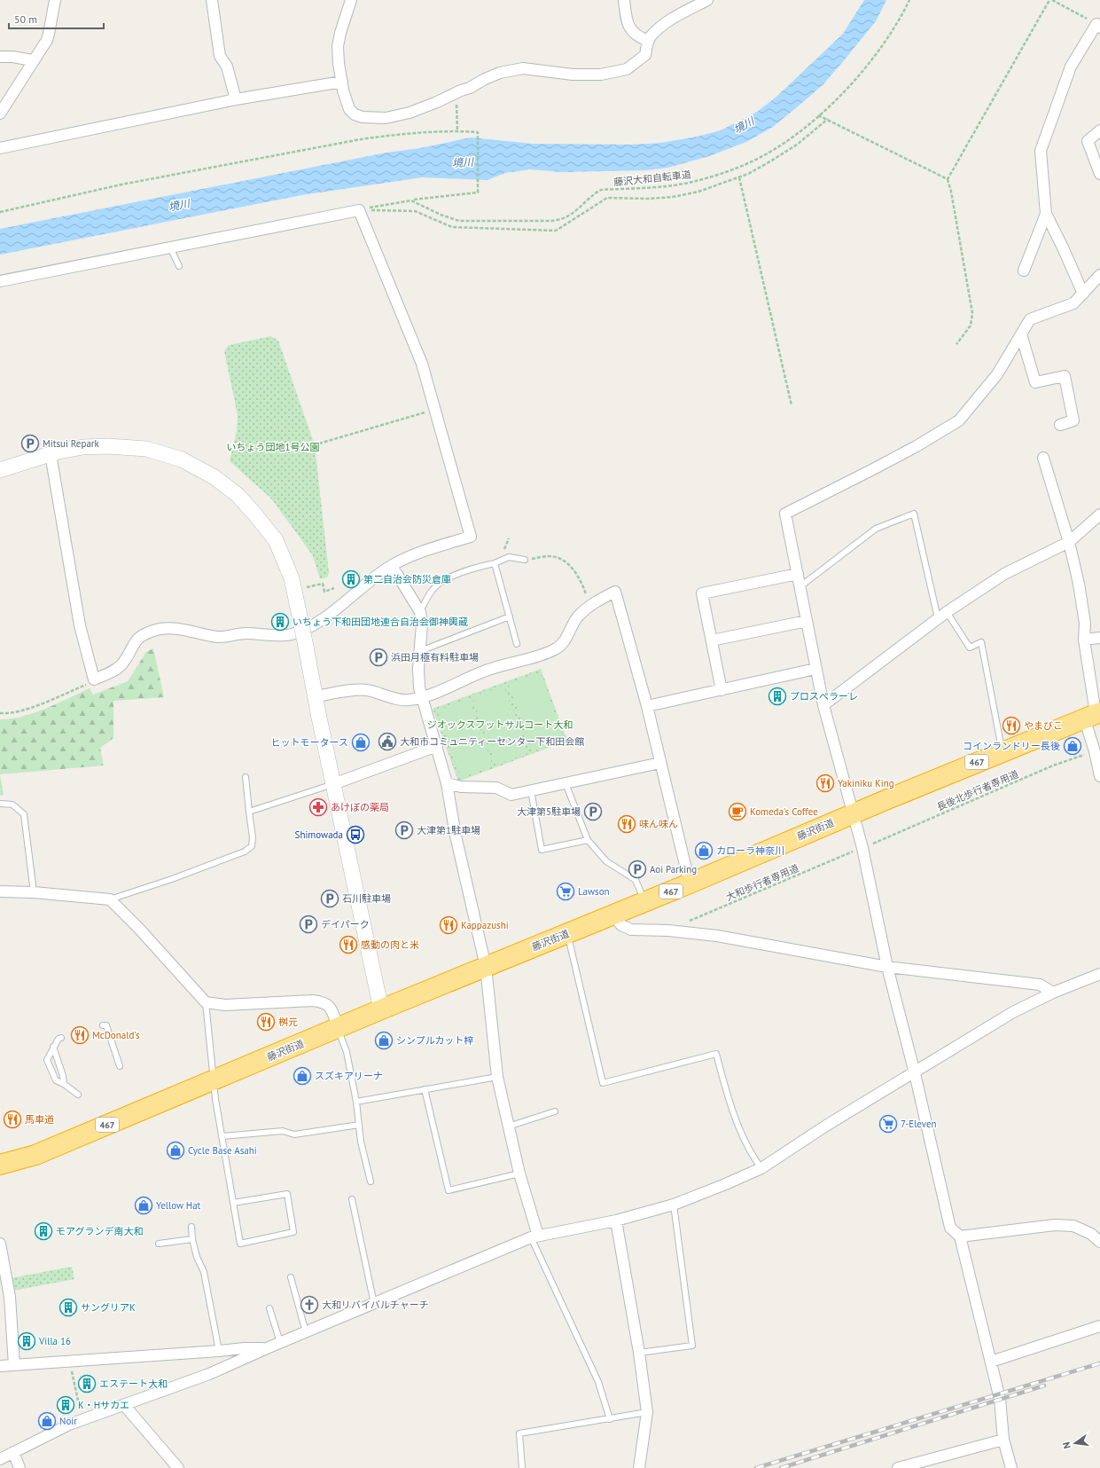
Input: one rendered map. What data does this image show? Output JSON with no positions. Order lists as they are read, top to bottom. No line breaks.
{"streets":{"highway":["467","藤沢街道"],"path":["藤沢大和自転車道","長後北歩行者専用道","大和歩行者専用道"]},"crossings":[["長後北歩行者専用道","大和歩行者専用道"]],"water":["境川"],"parks":["いちょう団地1号公園","ジオックスフットサルコート大和"],"places":{"parking":["Mitsui Repark","浜田月極有料駐車場","大津第5駐車場","大津第1駐車場","Aoi Parking","石川駐車場","デイパーク"],"building":["第二自治会防災倉庫","いちょう下和田団地連合自治会御神輿蔵","プロスぺラーレ","モアグランデ南大和","サングリアK","Villa 16","エステート大和","K・Hサカエ"],"restaurant":["やまびこ","Yakiniku King","味ん味ん","Kappazushi","感動の肉と米","桝元","McDonald's","馬車道"],"public building":["大和市コミュニティーセンター下和田会館"],"shop":["ヒットモータース","コインランドリー長後","カローラ神奈川","シンプルカット梓","スズキアリーナ","Cycle Base Asahi","Yellow Hat","Noir"],"pharmacy":["あけぼの薬局"],"cafe":["Komeda's Coffee"],"bus stop":["Shimowada"],"supermarket":["Lawson","7-Eleven"],"church":["大和リバイバルチャーチ"]},"scale_bar":"50 m","north":"left"}
